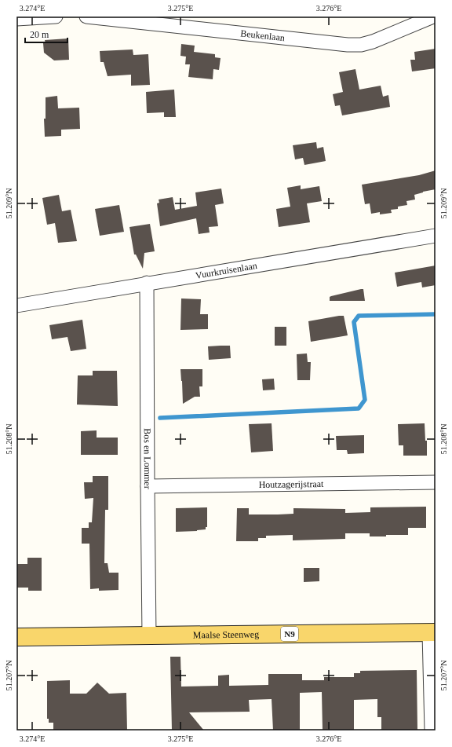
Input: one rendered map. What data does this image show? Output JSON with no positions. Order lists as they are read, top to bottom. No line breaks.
{"streets":{"main road":["N9","Maalse Steenweg"],"street":["Beukenlaan","Vuurkruisenlaan","Bos en Lommer","Houtzagerijstraat"]},"crossings":[["Vuurkruisenlaan","Bos en Lommer"],["Bos en Lommer","Houtzagerijstraat"],["Bos en Lommer","Maalse Steenweg"]],"scale_bar":"20 m","coordinates":["3.274°E","3.275°E","3.276°E","51.209°N","51.208°N","51.207°N"]}
